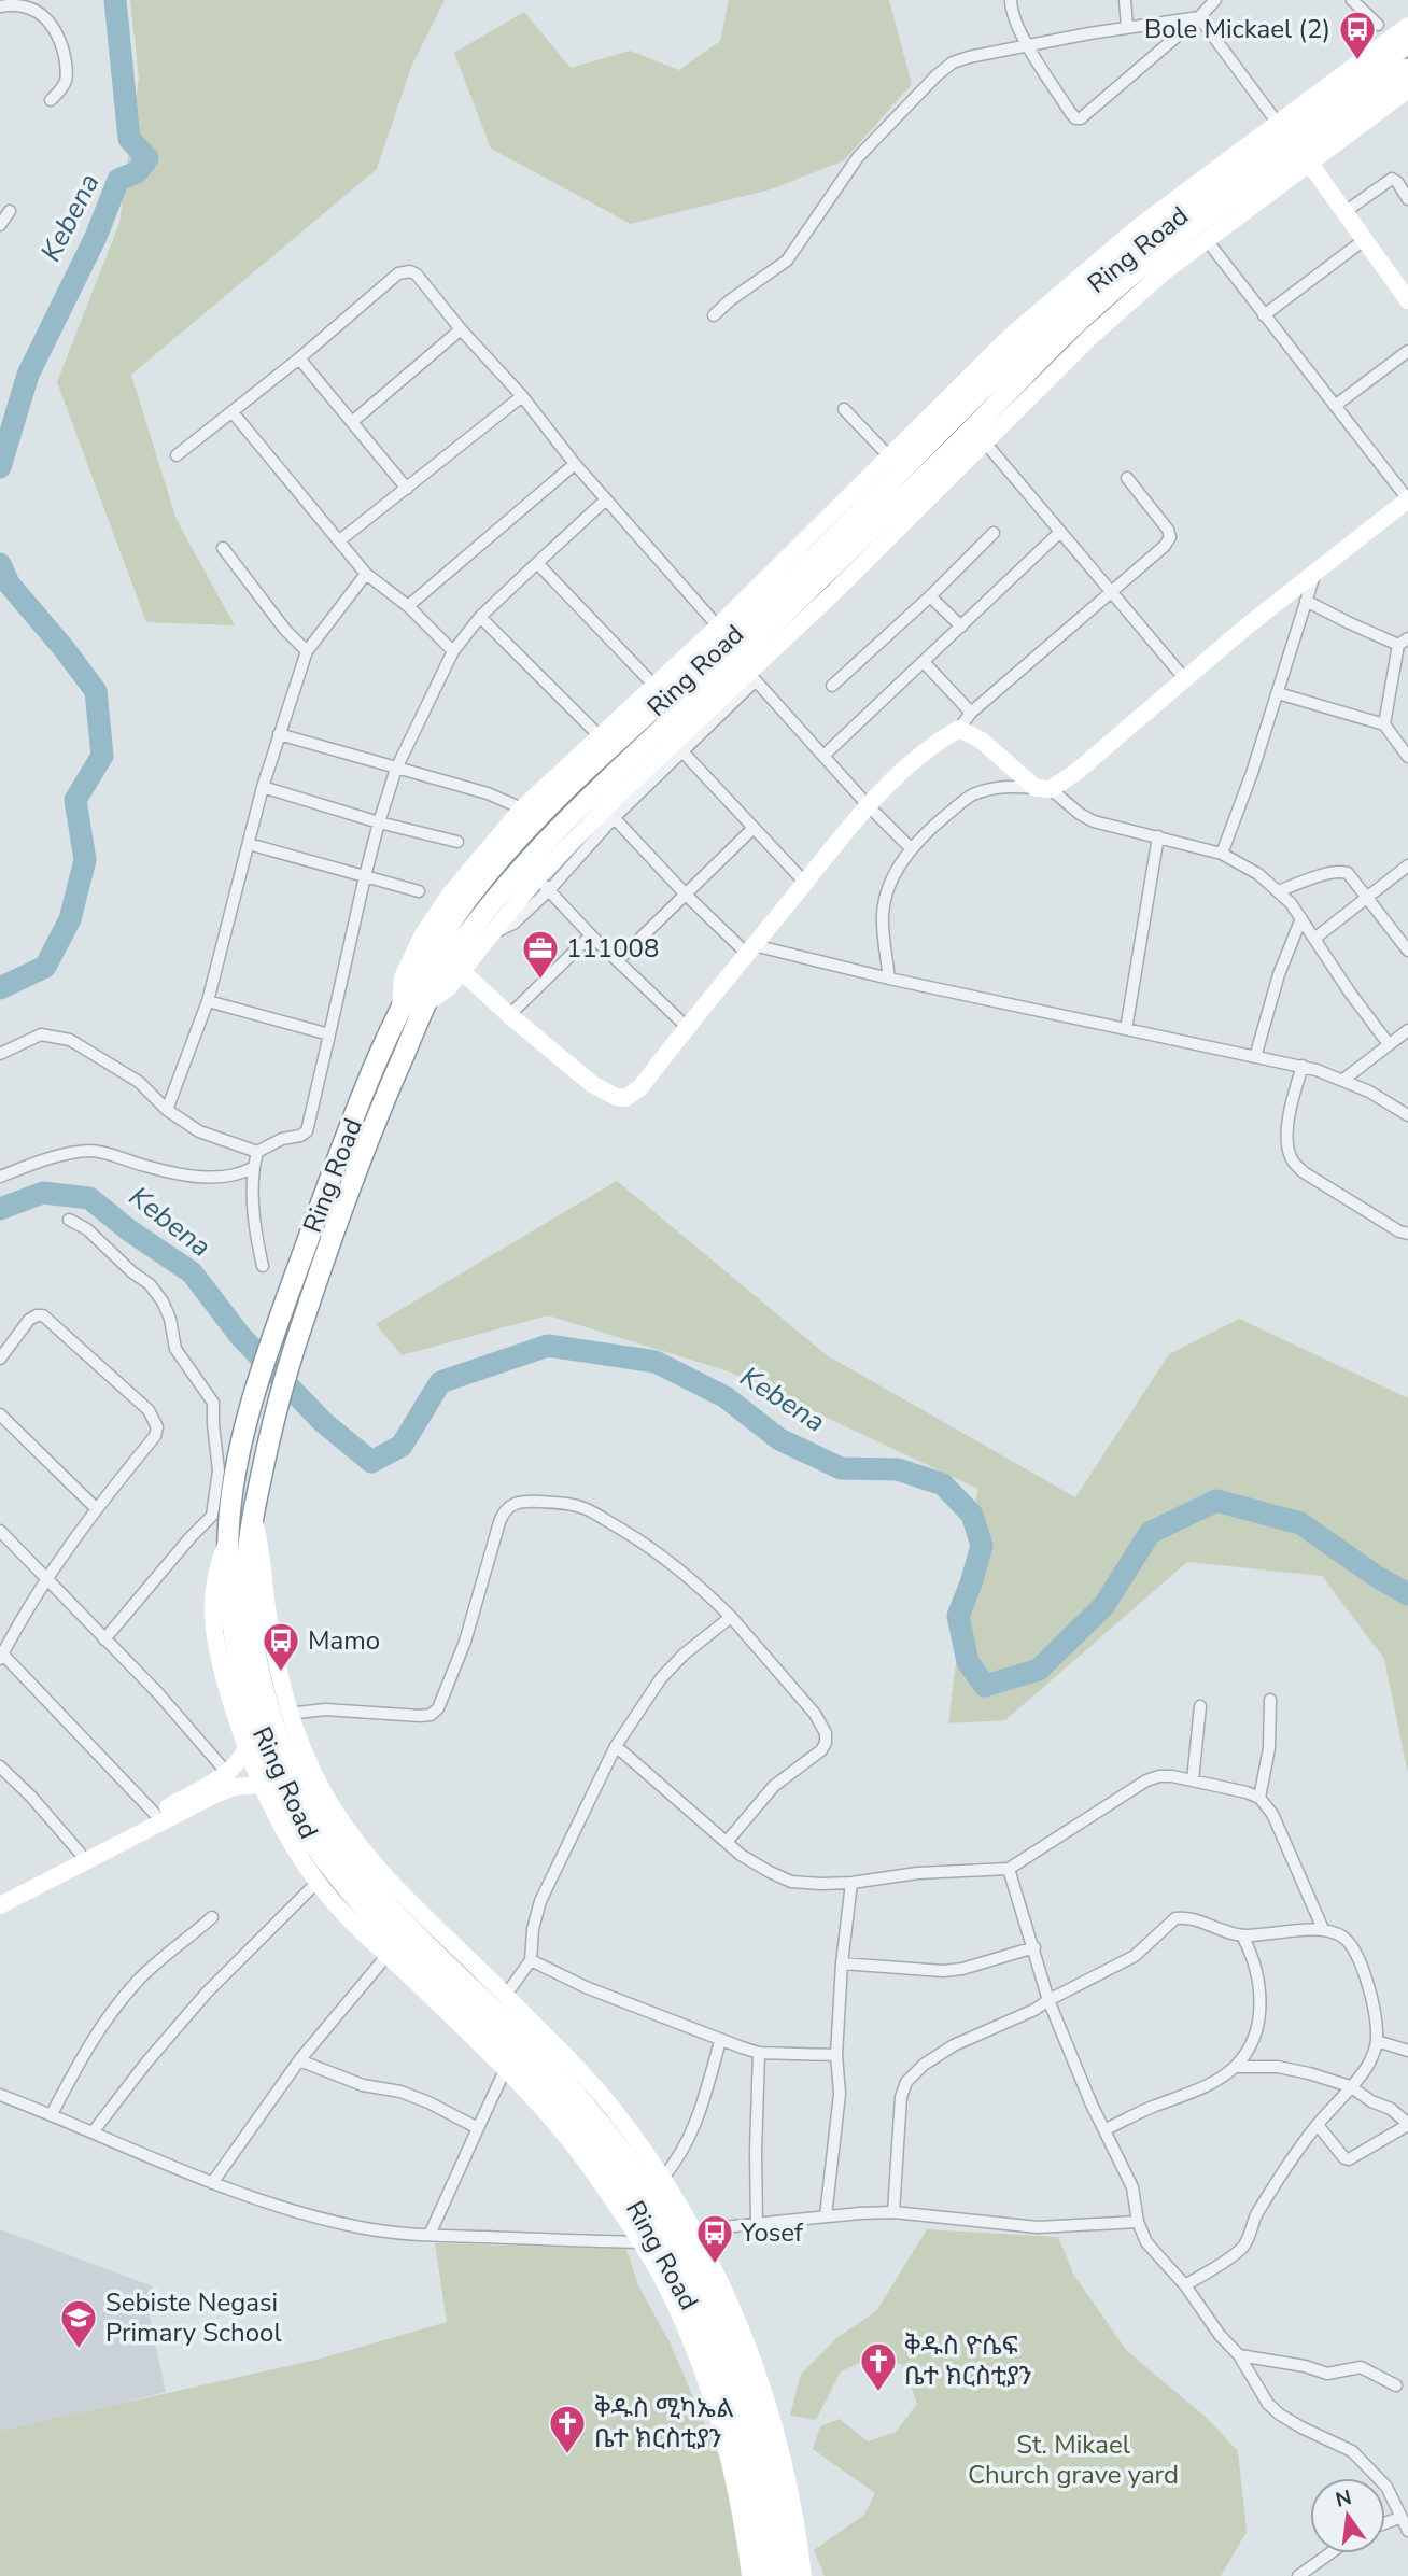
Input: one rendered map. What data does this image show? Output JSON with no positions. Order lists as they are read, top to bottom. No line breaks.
{"streets":{"highway":["Ring Road"]},"water":["Kebena"],"parks":["St. Mikael Church grave yard"],"places":{"bus stop":["Bole Mickael (2)","Mamo","Yosef"],"office":["111008"],"school or university":["Sebiste Negasi Primary School"],"church":["ቅዱስ ዮሴፍ ቤተ ክርስቲያን","ቅዱስ ሚካኤል ቤተ ክርስቲያን"]},"north":"top"}
